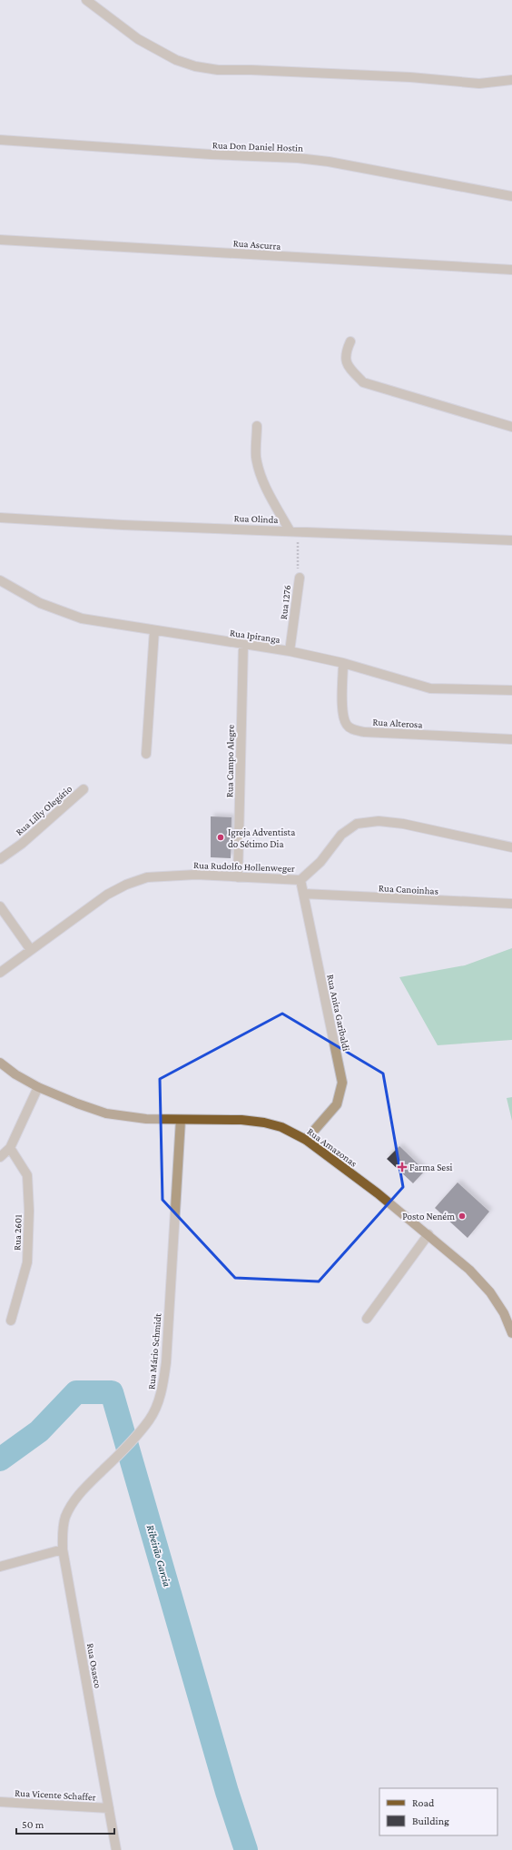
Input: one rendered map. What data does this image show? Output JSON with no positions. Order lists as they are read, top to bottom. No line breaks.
{"streets":{"main road":["Rua Amazonas"],"street":["Rua Don Daniel Hostin","Rua Ascurra","Rua Olinda","Rua 1276","Rua Ipiranga","Rua Alterosa","Rua Campo Alegre","Rua Lilly Olegário","Rua Rudolfo Hollenweger","Rua Canoinhas","Rua Anita Garibaldi","Rua 2601","Rua Mário Schmidt","Rua Osasco","Rua Vicente Schaffer"]},"crossings":[["Rua 1276","Rua Ipiranga"],["Rua Ipiranga","Rua Alterosa"],["Rua Ipiranga","Rua Campo Alegre"],["Rua Campo Alegre","Rua Rudolfo Hollenweger"],["Rua Rudolfo Hollenweger","Rua Anita Garibaldi"],["Rua Canoinhas","Rua Anita Garibaldi"],["Rua Anita Garibaldi","Rua Amazonas"],["Rua Amazonas","Rua Mário Schmidt"],["Rua Mário Schmidt","Rua Osasco"],["Rua Osasco","Rua Vicente Schaffer"]],"water":["Ribeirão Garcia"],"places":{"other":["Igreja Adventista do Sétimo Dia","Posto Neném"],"health":["Farma Sesi"]},"legend":["Road","Building"],"scale_bar":"50 m"}
